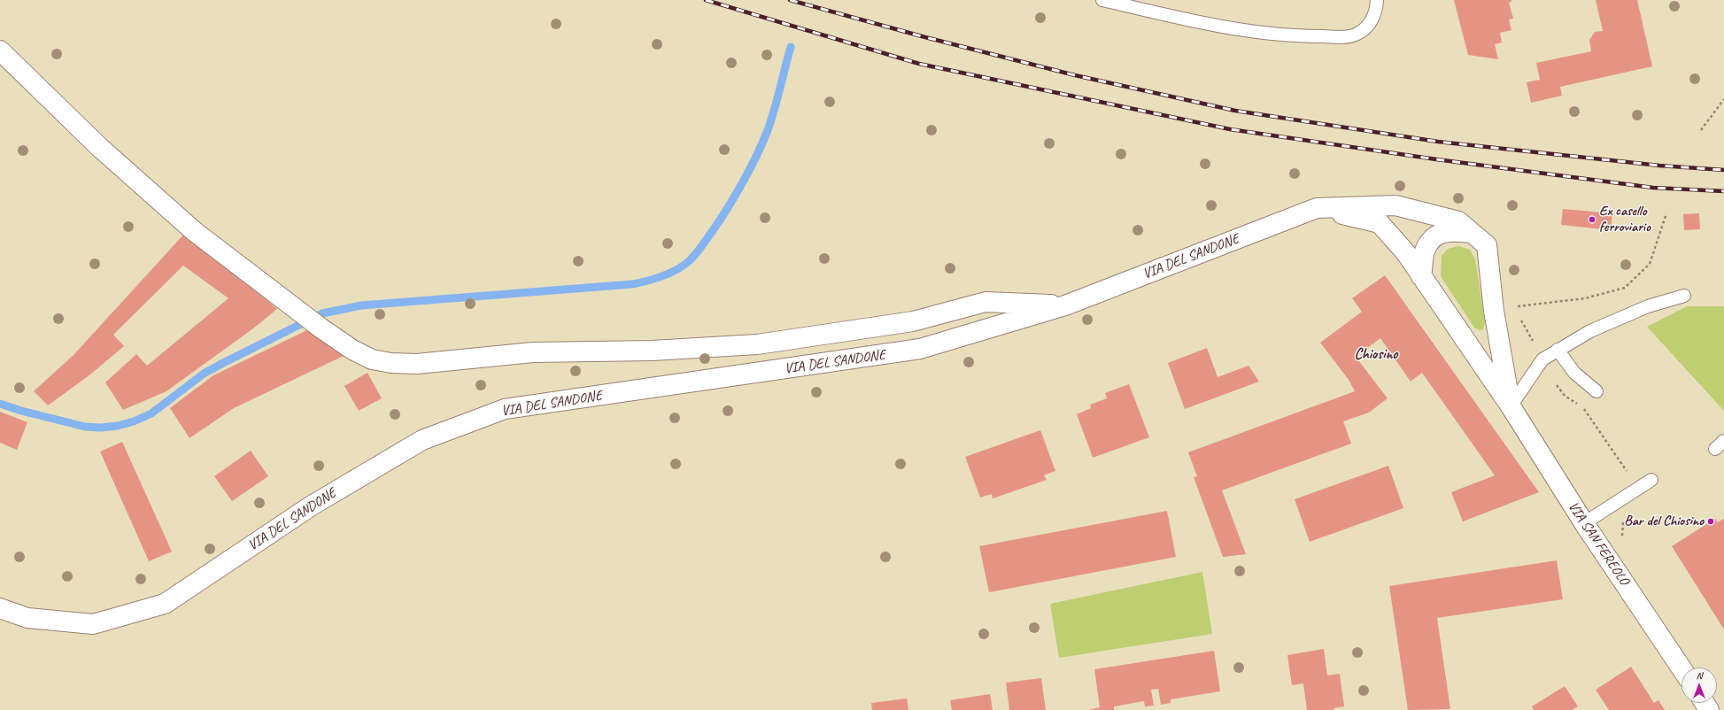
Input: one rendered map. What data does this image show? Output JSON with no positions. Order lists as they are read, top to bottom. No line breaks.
{"streets":{"street":["VIA DEL SANDONE","VIA SAN FEREOLO"]},"crossings":[["VIA DEL SANDONE","VIA SAN FEREOLO"]],"districts":["Chiosino"],"places":["Ex casello ferroviario","Bar del Chiosino"],"north":"top"}
